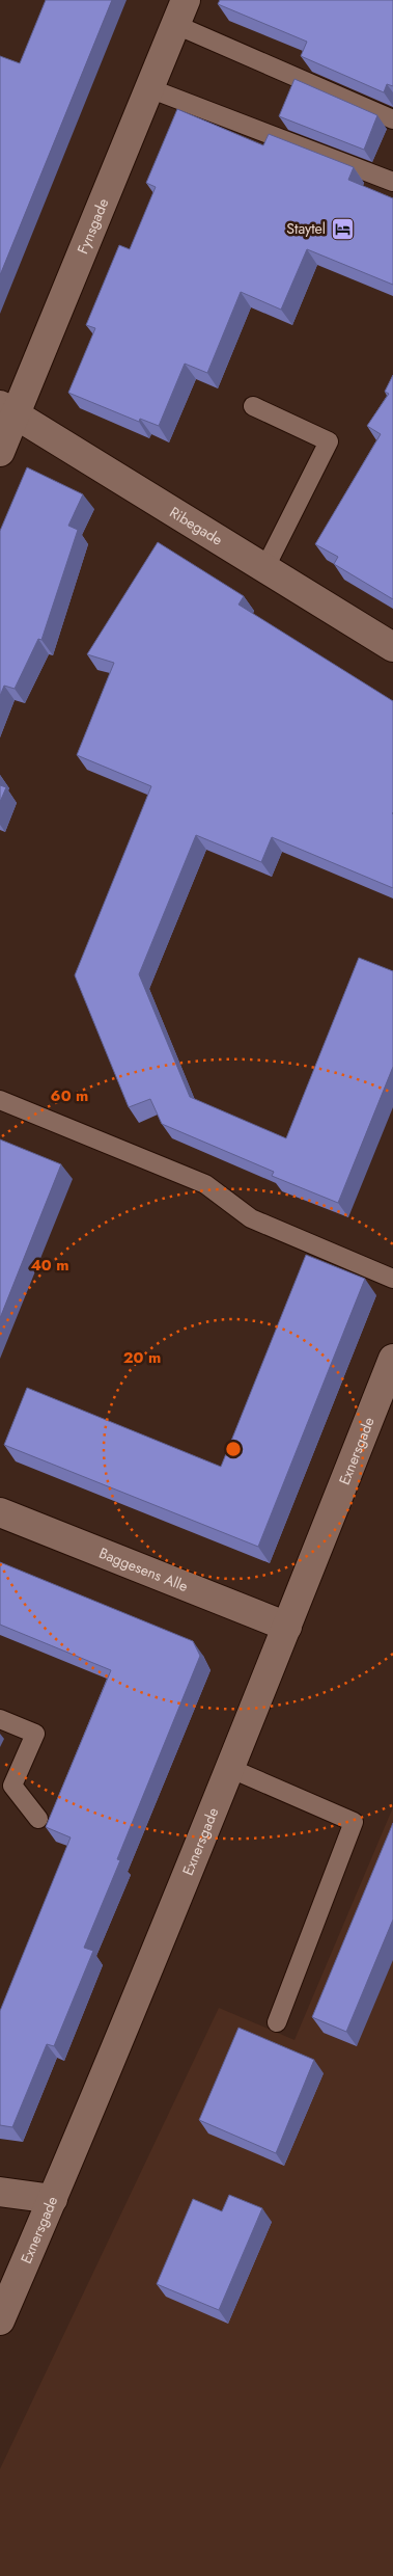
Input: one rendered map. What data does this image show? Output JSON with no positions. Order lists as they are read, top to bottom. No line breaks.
{"streets":{"street":["Fynsgade","Ribegade","Exnersgade","Baggesens Alle"]},"crossings":[["Fynsgade","Ribegade"],["Exnersgade","Baggesens Alle"]],"places":{"hotel":["Staytel"]},"rings":["60 m","40 m","20 m"]}
